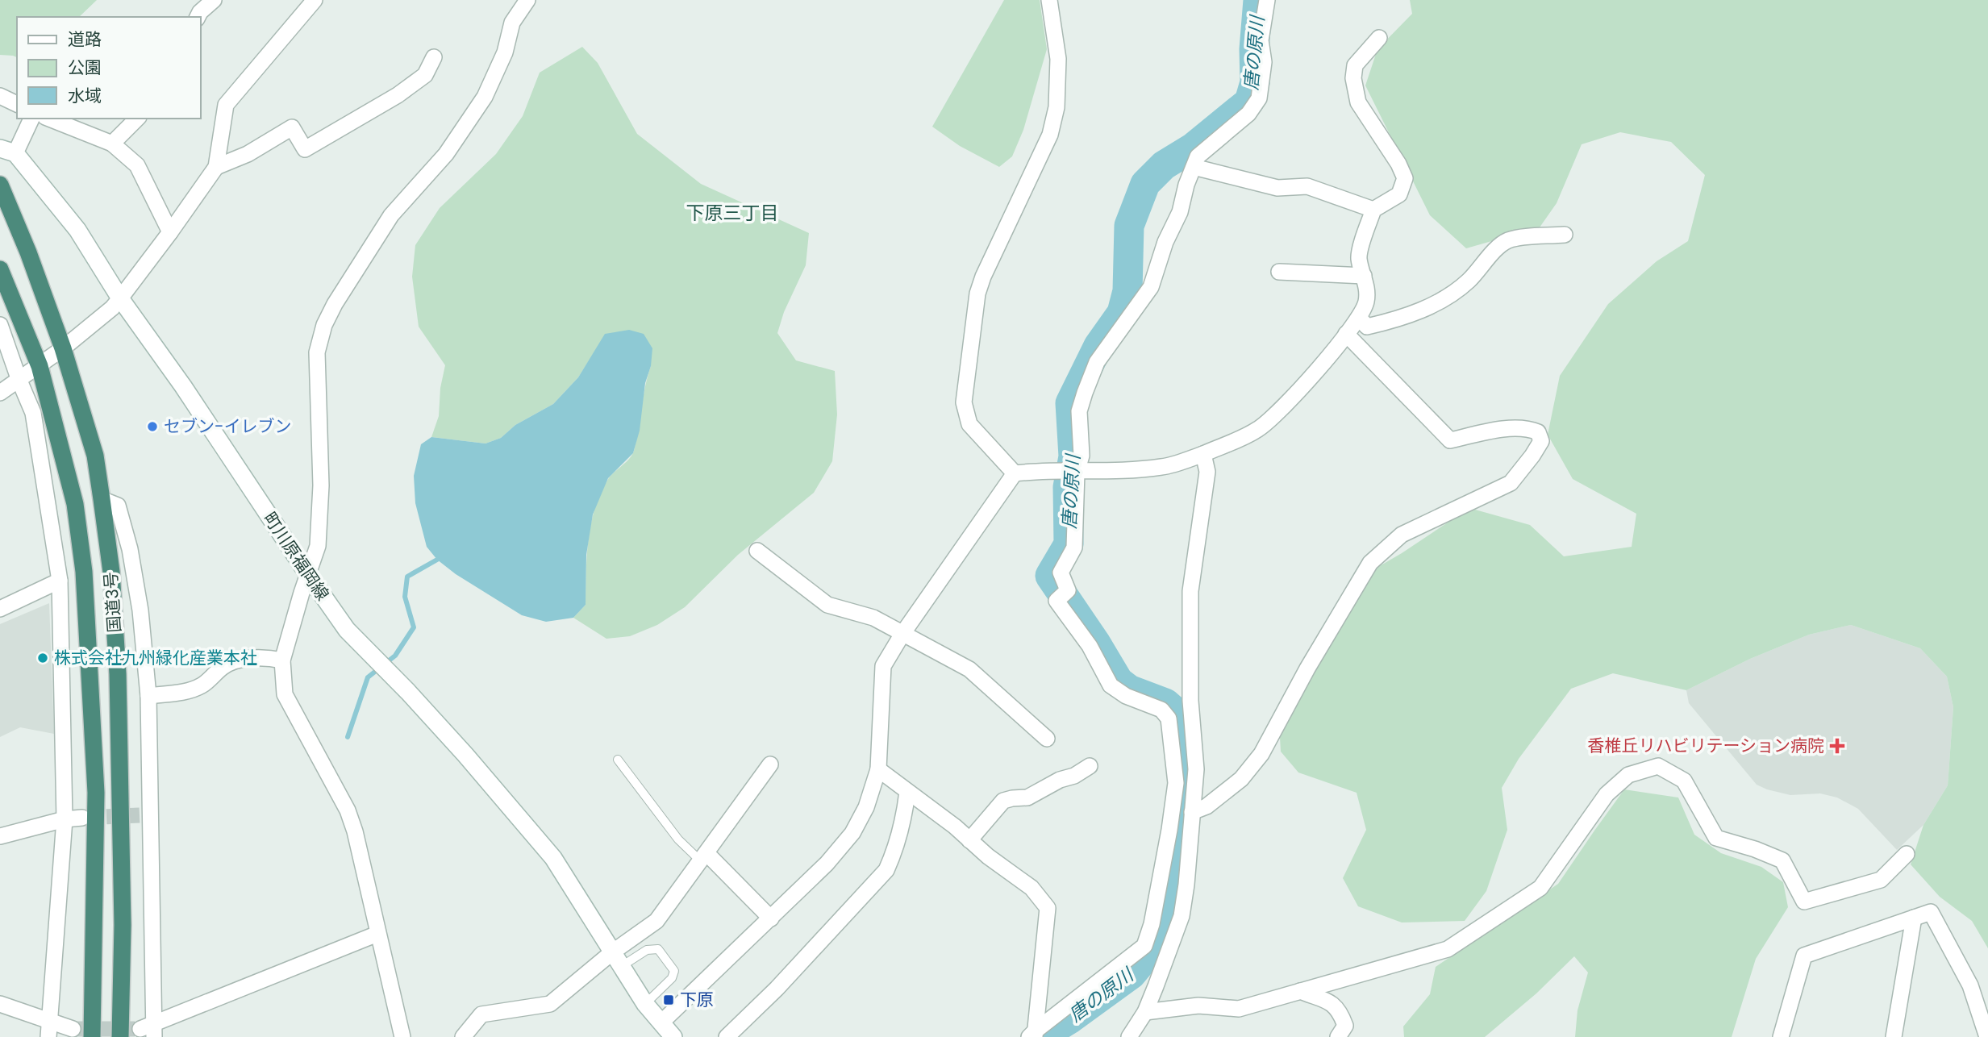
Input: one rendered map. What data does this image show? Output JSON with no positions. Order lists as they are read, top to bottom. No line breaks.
{"streets":{"highway":["国道3号"],"main road":["町川原福岡線"]},"districts":["下原三丁目"],"water":["唐の原川"],"places":{"other":["セブン-イレブン","株式会社九州緑化産業本社"],"health":["香椎丘リハビリテーション病院"],"transit":["下原"]},"legend":["道路","公園","水域"]}
